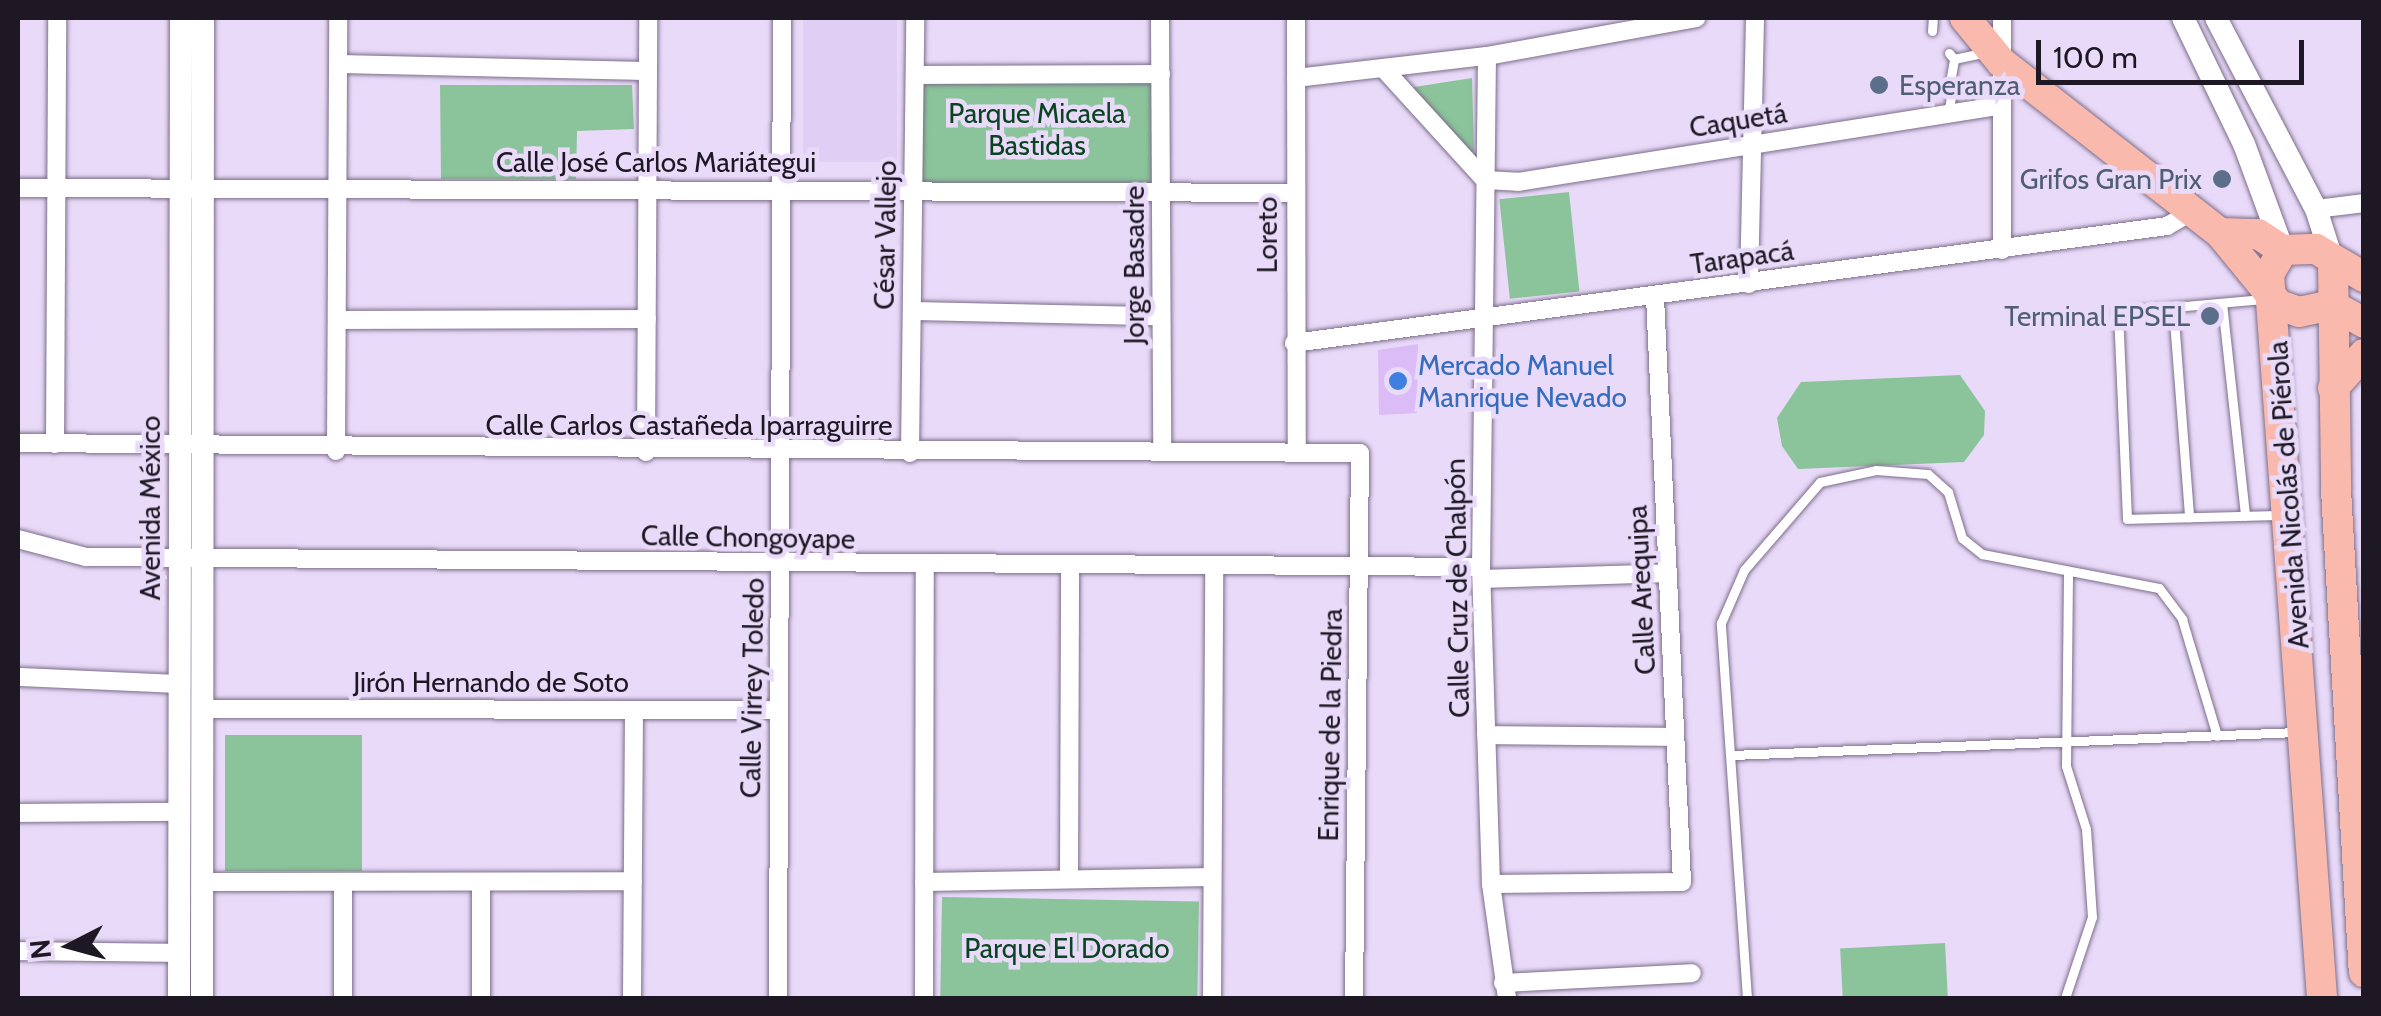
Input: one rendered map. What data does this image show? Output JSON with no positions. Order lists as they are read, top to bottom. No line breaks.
{"streets":{"main road":["Avenida Nicolás de Piérola"],"street":["Caquetá","Calle José Carlos Mariátegui","César Vallejo","Loreto","Tarapacá","Jorge Basadre","Calle Carlos Castañeda Iparraguirre","Avenida México","Calle Chongoyape","Calle Cruz de Chalpón","Calle Arequipa","Jirón Hernando de Soto","Calle Virrey Toledo","Enrique de la Piedra"]},"crossings":[["Caquetá","Calle Cruz de Chalpón"],["Calle José Carlos Mariátegui","César Vallejo"],["Calle José Carlos Mariátegui","Loreto"],["Calle José Carlos Mariátegui","Jorge Basadre"],["Calle José Carlos Mariátegui","Avenida México"],["Calle José Carlos Mariátegui","Calle Virrey Toledo"],["César Vallejo","Calle Carlos Castañeda Iparraguirre"],["Loreto","Tarapacá"],["Loreto","Calle Carlos Castañeda Iparraguirre"],["Tarapacá","Calle Cruz de Chalpón"],["Tarapacá","Calle Arequipa"],["Jorge Basadre","Calle Carlos Castañeda Iparraguirre"],["Calle Carlos Castañeda Iparraguirre","Avenida México"],["Calle Carlos Castañeda Iparraguirre","Calle Virrey Toledo"],["Calle Carlos Castañeda Iparraguirre","Enrique de la Piedra"],["Avenida México","Calle Chongoyape"],["Avenida México","Jirón Hernando de Soto"],["Calle Chongoyape","Calle Cruz de Chalpón"],["Calle Chongoyape","Calle Arequipa"],["Calle Chongoyape","Calle Virrey Toledo"],["Calle Chongoyape","Enrique de la Piedra"],["Calle Cruz de Chalpón","Calle Arequipa"],["Jirón Hernando de Soto","Calle Virrey Toledo"]],"parks":["Parque Micaela Bastidas","Parque El Dorado"],"places":["Esperanza","Grifos Gran Prix","Terminal EPSEL","Mercado Manuel Manrique Nevado"],"scale_bar":"100 m","north":"left"}
